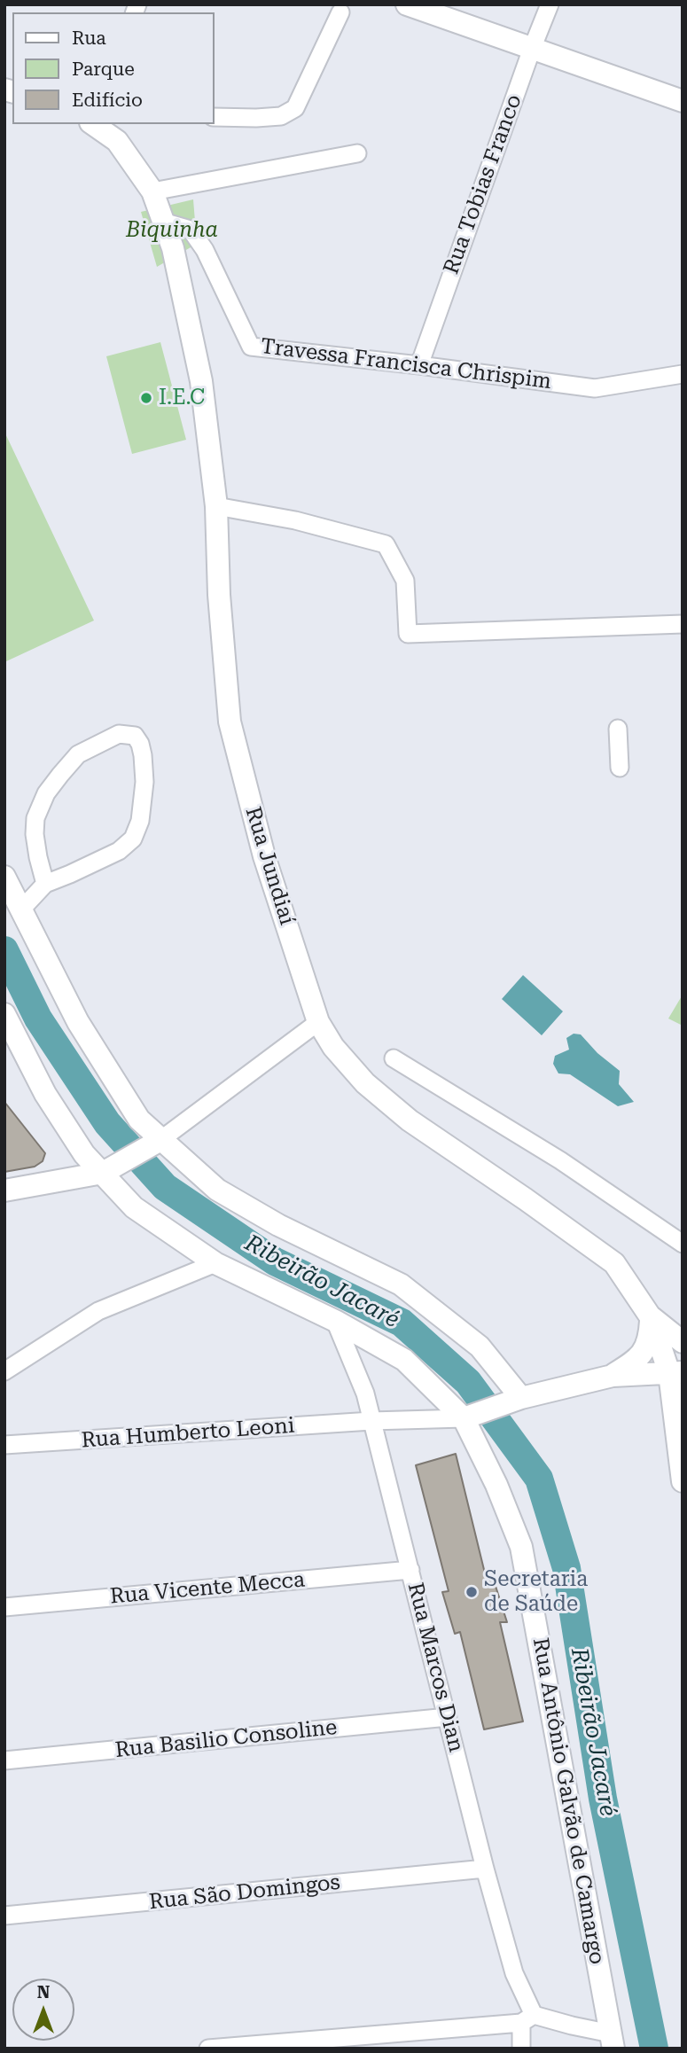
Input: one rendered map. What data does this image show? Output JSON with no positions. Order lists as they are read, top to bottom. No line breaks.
{"streets":{"main road":["Rua Jundiaí","Rua Antônio Galvão de Camargo"],"street":["Rua Tobias Franco","Travessa Francisca Chrispim","Rua Humberto Leoni","Rua Vicente Mecca","Rua Marcos Dian","Rua Basilio Consoline","Rua São Domingos"]},"crossings":[["Rua Tobias Franco","Travessa Francisca Chrispim"],["Travessa Francisca Chrispim","Rua Jundiaí"],["Rua Humberto Leoni","Rua Marcos Dian"],["Rua Humberto Leoni","Rua Antônio Galvão de Camargo"],["Rua Vicente Mecca","Rua Marcos Dian"],["Rua Marcos Dian","Rua Basilio Consoline"],["Rua Marcos Dian","Rua Antônio Galvão de Camargo"],["Rua Marcos Dian","Rua São Domingos"]],"water":["Ribeirão Jacaré"],"parks":["Biquinha"],"places":["I.E.C","Secretaria de Saúde"],"legend":["Rua","Parque","Edifício"],"north":"top"}
